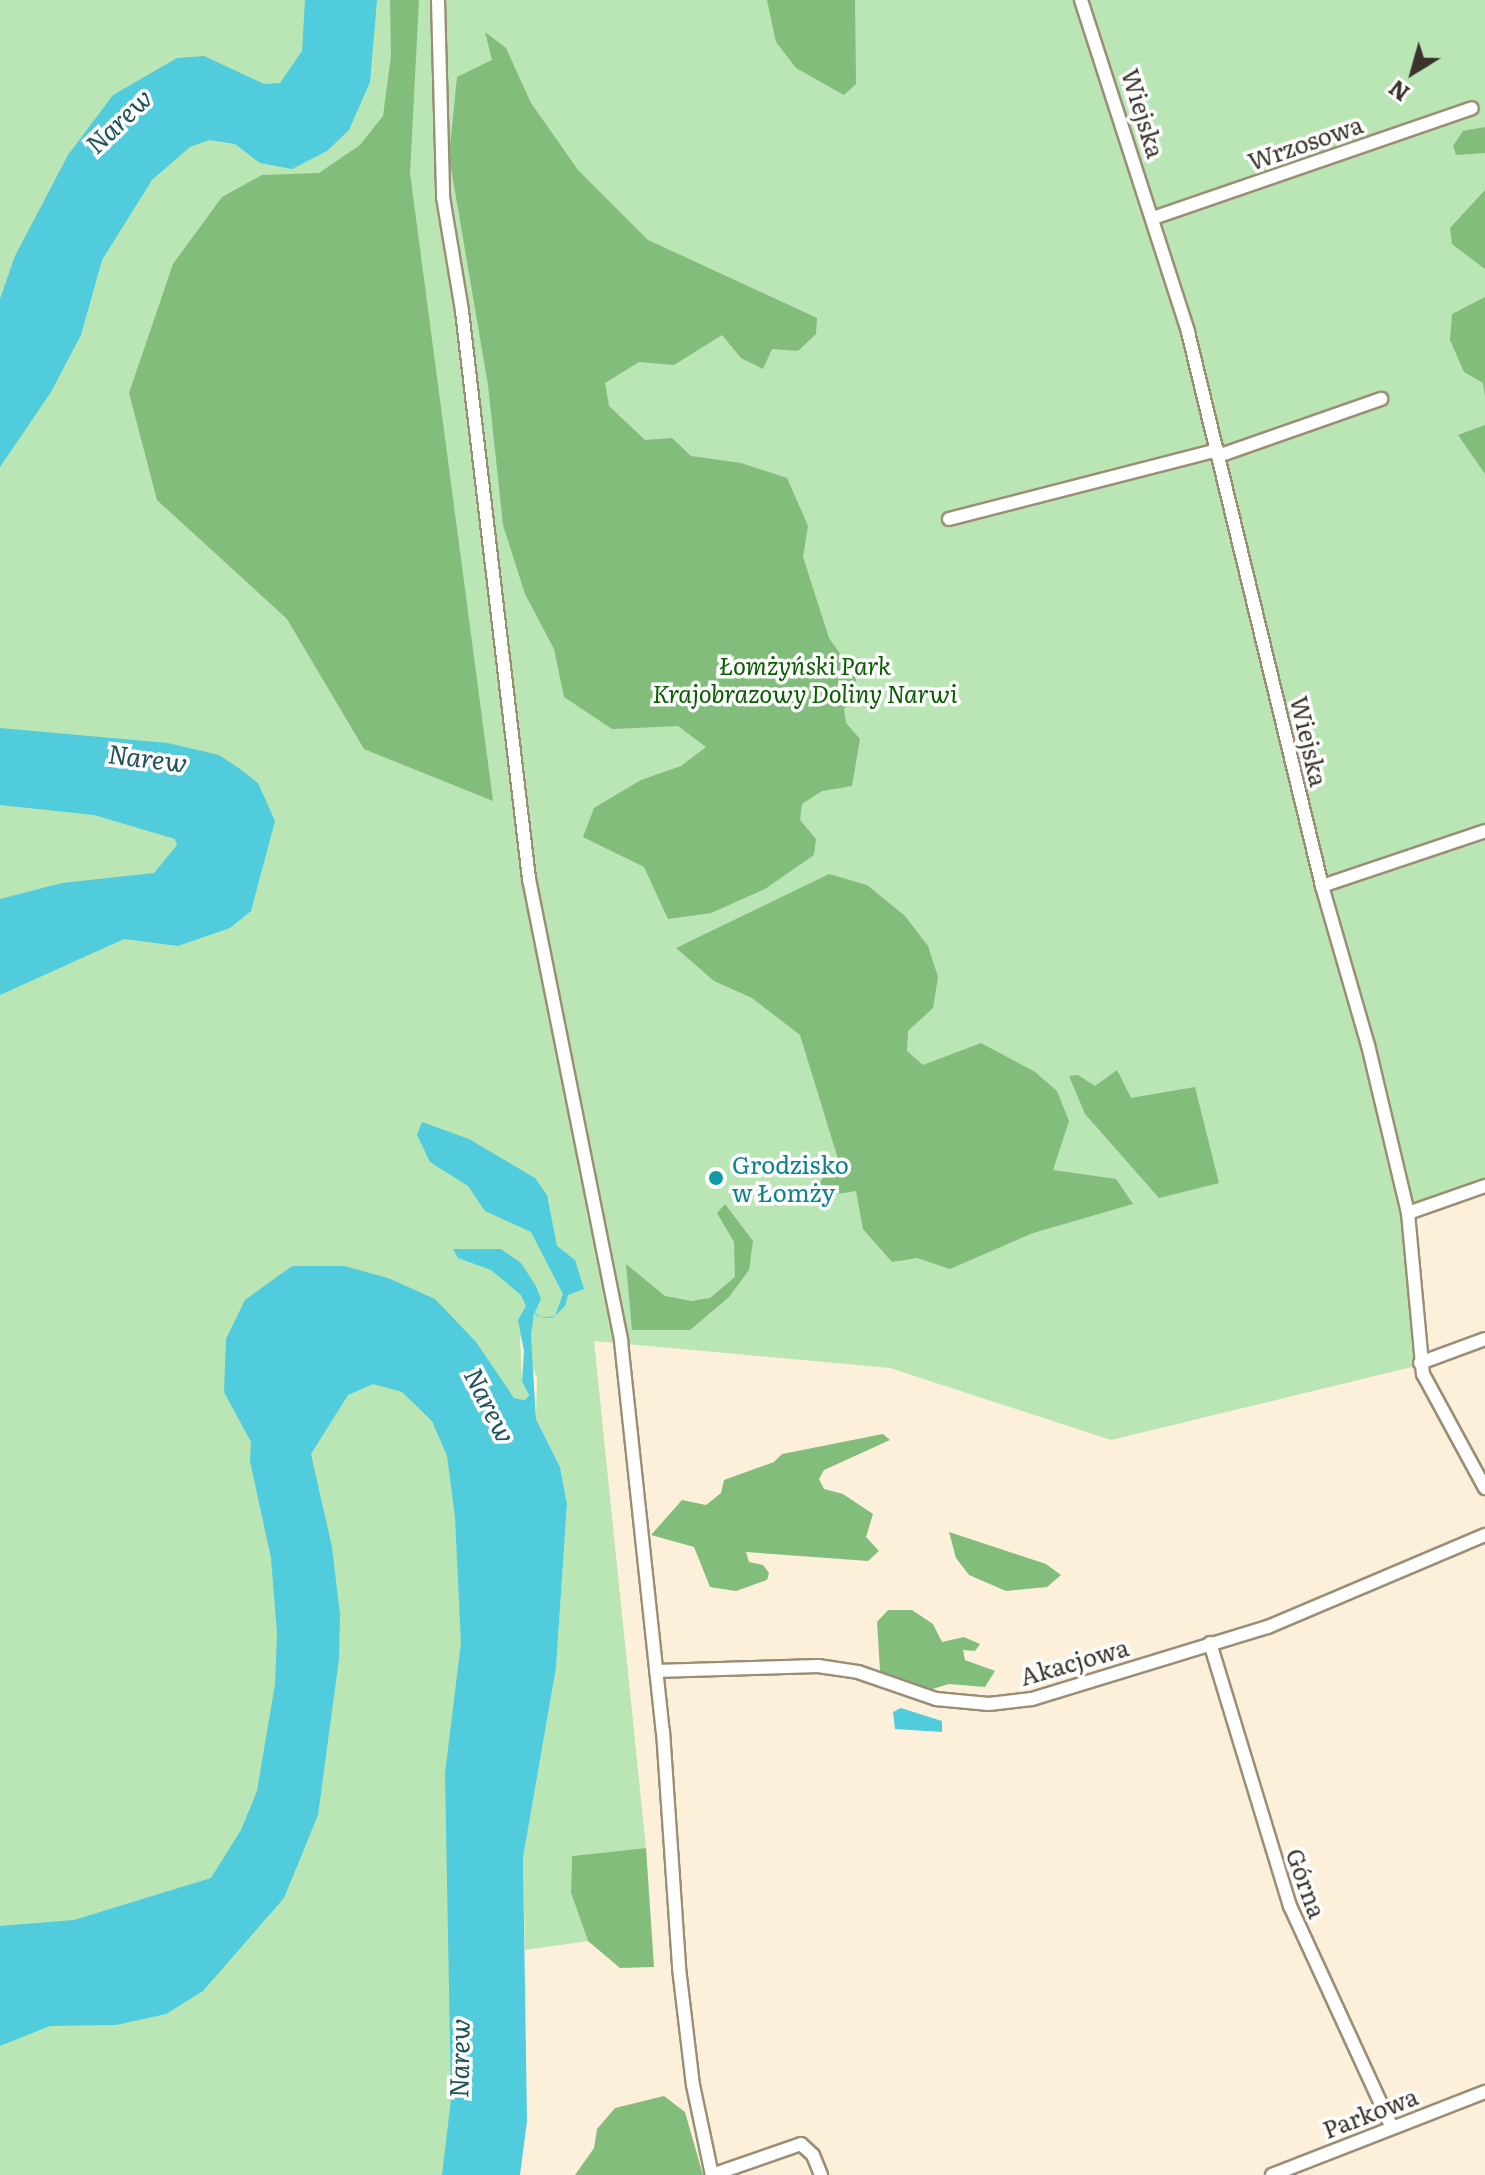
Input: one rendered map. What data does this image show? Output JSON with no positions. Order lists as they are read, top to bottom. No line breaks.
{"streets":{"street":["Wiejska","Wrzosowa","Akacjowa","Górna","Parkowa"]},"crossings":[["Wiejska","Wrzosowa"],["Akacjowa","Górna"],["Górna","Parkowa"]],"water":["Narew"],"parks":["Łomżyński Park Krajobrazowy Doliny Narwi"],"places":["Grodzisko w Łomży"],"north":"bottom left"}
